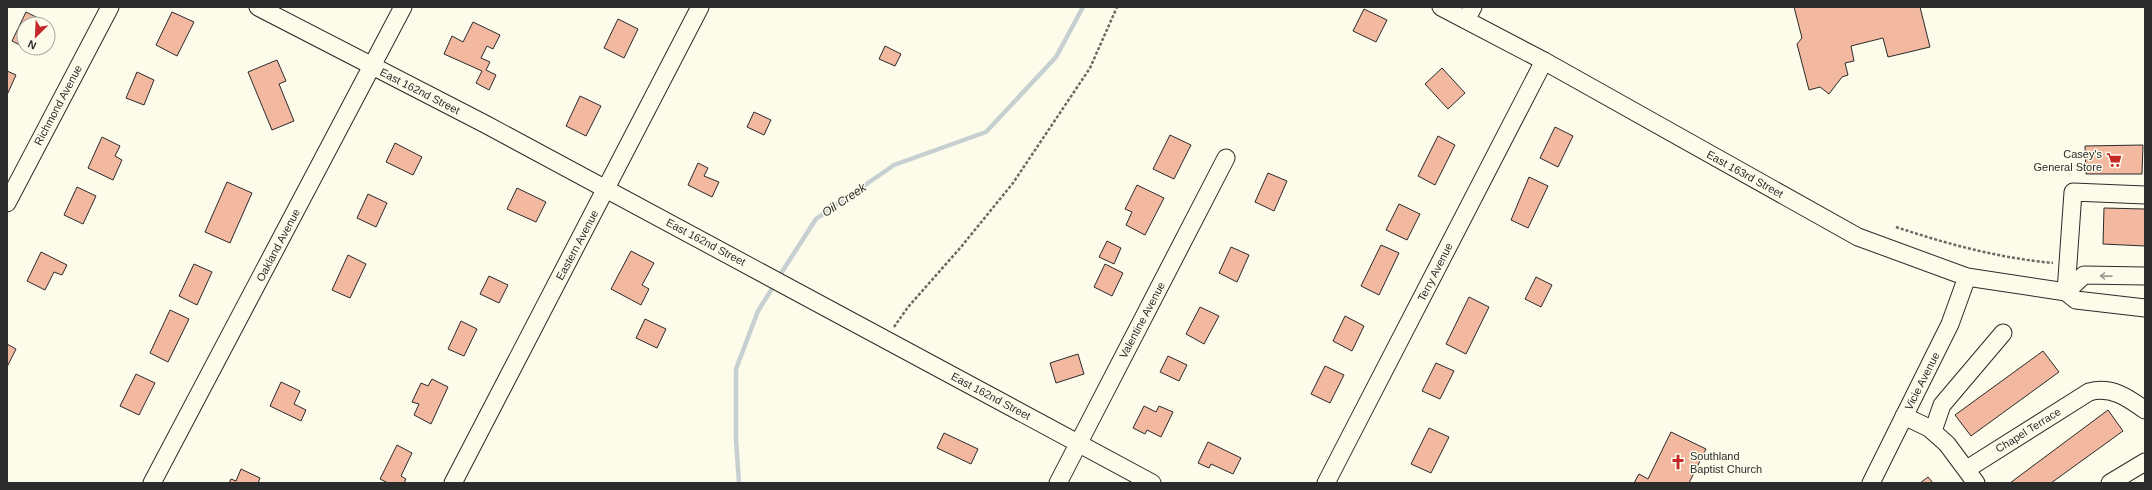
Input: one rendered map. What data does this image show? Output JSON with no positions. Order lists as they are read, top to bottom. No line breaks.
{"streets":{"street":["East 162nd Street","Richmond Avenue","East 163rd Street","Oakland Avenue","Eastern Avenue","Terry Avenue","Valentine Avenue","Vicie Avenue","Chapel Terrace"]},"crossings":[["East 162nd Street","Oakland Avenue"],["East 162nd Street","Eastern Avenue"],["East 162nd Street","Valentine Avenue"],["East 163rd Street","Terry Avenue"],["East 163rd Street","Vicie Avenue"],["Vicie Avenue","Chapel Terrace"]],"water":["Oil Creek"],"places":{"supermarket":["Casey's General Store"],"church":["Southland Baptist Church"]},"north":"bottom left"}
